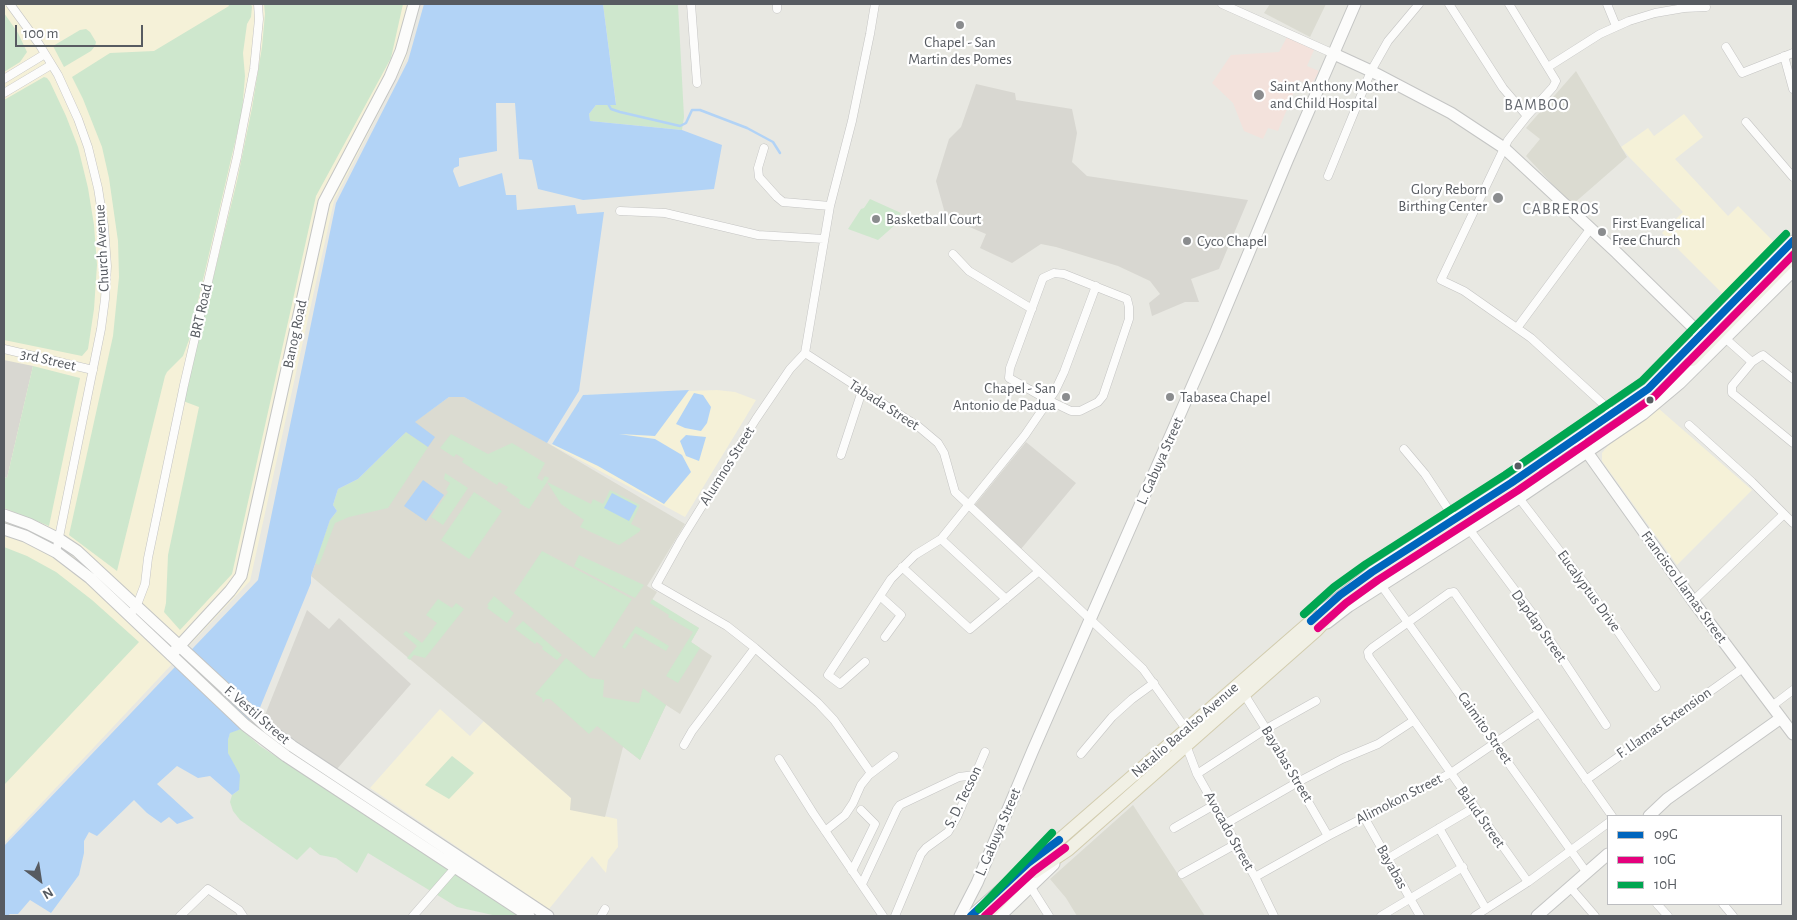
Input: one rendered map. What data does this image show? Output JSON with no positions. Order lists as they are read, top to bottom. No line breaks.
{"streets":{"main road":["Banog Road","L. Gabuya Street","Francisco Llamas Street","F. Vestil Street","Natalio Bacalso Avenue"],"street":["Church Avenue","BRT Road","3rd Street","Tabada Street","Alumnos Street","Eucalyptus Drive","Dapdap Street","F. Llamas Extension","Caimito Street","Bayabas Street","S. D. Tecson","Alimokon Street","Balud Street","Avocado Street","Bayabas"]},"crossings":[["Church Avenue","3rd Street"],["Church Avenue","F. Vestil Street"],["BRT Road","F. Vestil Street"],["Banog Road","F. Vestil Street"],["Tabada Street","L. Gabuya Street"],["Tabada Street","Alumnos Street"],["Tabada Street","Natalio Bacalso Avenue"],["Francisco Llamas Street","F. Llamas Extension"],["Francisco Llamas Street","Natalio Bacalso Avenue"],["Eucalyptus Drive","Natalio Bacalso Avenue"],["Dapdap Street","Natalio Bacalso Avenue"],["Caimito Street","Natalio Bacalso Avenue"],["Caimito Street","Alimokon Street"],["Caimito Street","Balud Street"],["Natalio Bacalso Avenue","Bayabas Street"],["Natalio Bacalso Avenue","Avocado Street"],["Bayabas Street","Alimokon Street"],["Alimokon Street","Balud Street"],["Alimokon Street","Avocado Street"],["Alimokon Street","Bayabas"]],"districts":["BAMBOO","CABREROS"],"places":["Chapel - San Martin des Pomes","Saint Anthony Mother and Child Hospital","Glory Reborn Birthing Center","Basketball Court","First Evangelical Free Church","Cyco Chapel","Chapel - San Antonio de Padua","Tabasea Chapel"],"lines":["transit line 10H","transit line 09G","transit line 10G"],"legend":["09G","10G","10H"],"scale_bar":"100 m","north":"bottom right"}
